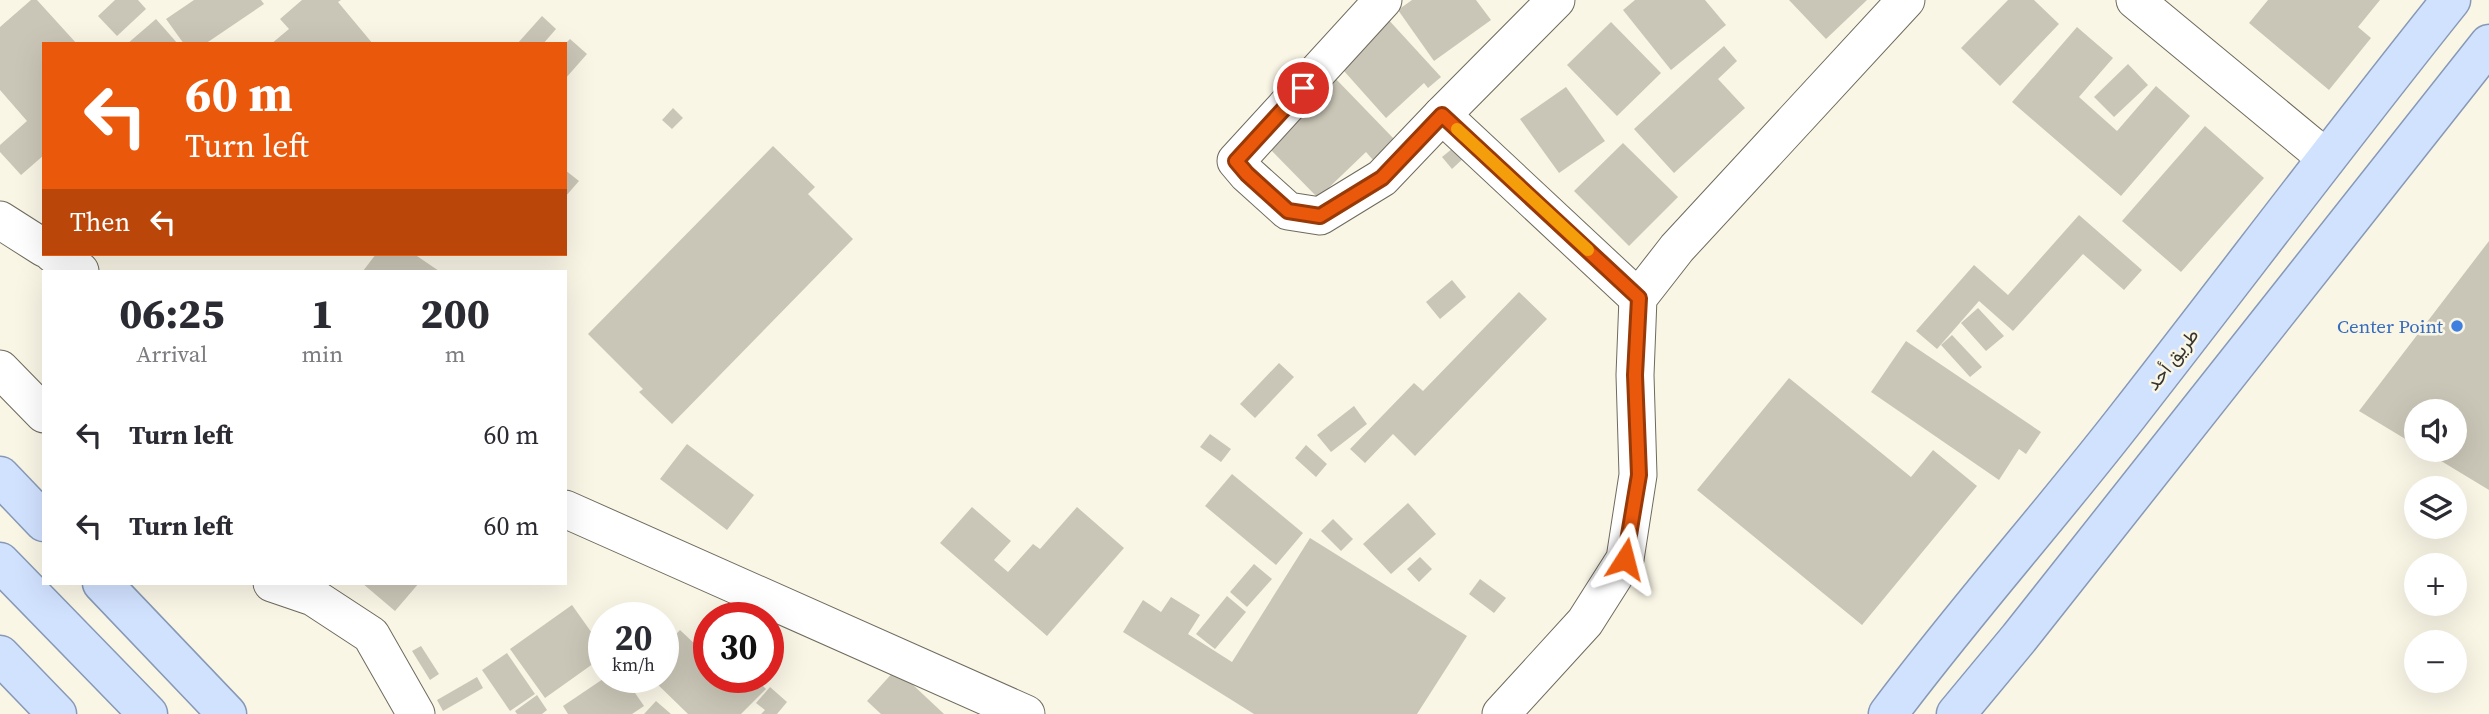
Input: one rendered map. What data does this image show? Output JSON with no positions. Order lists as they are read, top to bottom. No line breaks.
{"streets":{"main road":["طريق أحد"]},"places":["Center Point"],"page":{"turn":["60 m","Turn left"],"then":"Then","eta":["06:25","Arrival","1","min","200","m"],"list":[{"name":"Turn left","value":"60 m"},{"name":"Turn left","value":"60 m"}],"map_buttons":["+","−"],"speed":"20 km/h","limit":"30"}}
